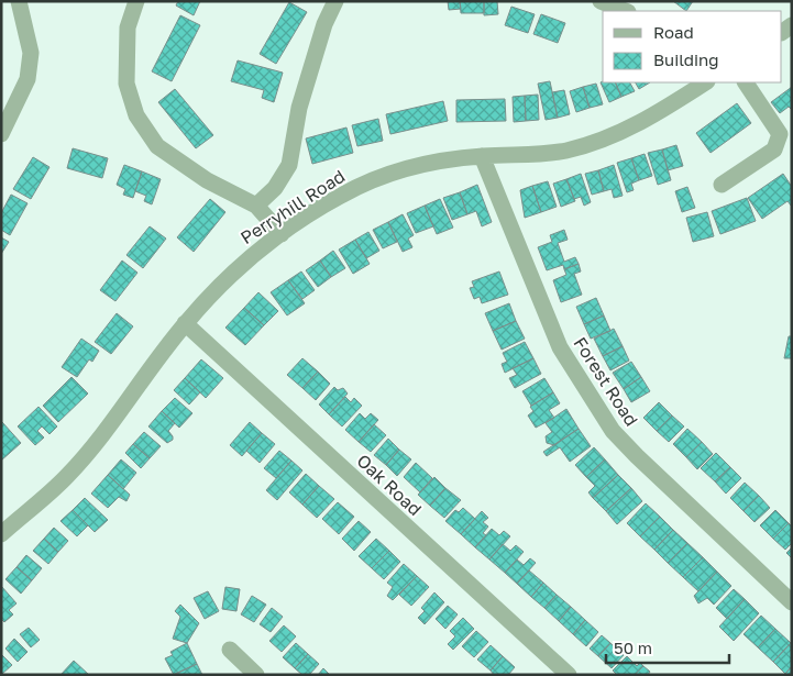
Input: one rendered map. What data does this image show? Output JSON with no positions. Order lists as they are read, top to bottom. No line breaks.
{"streets":{"street":["Perryhill Road","Forest Road","Oak Road"]},"crossings":[["Perryhill Road","Forest Road"],["Perryhill Road","Oak Road"]],"legend":["Road","Building"],"scale_bar":"50 m"}
